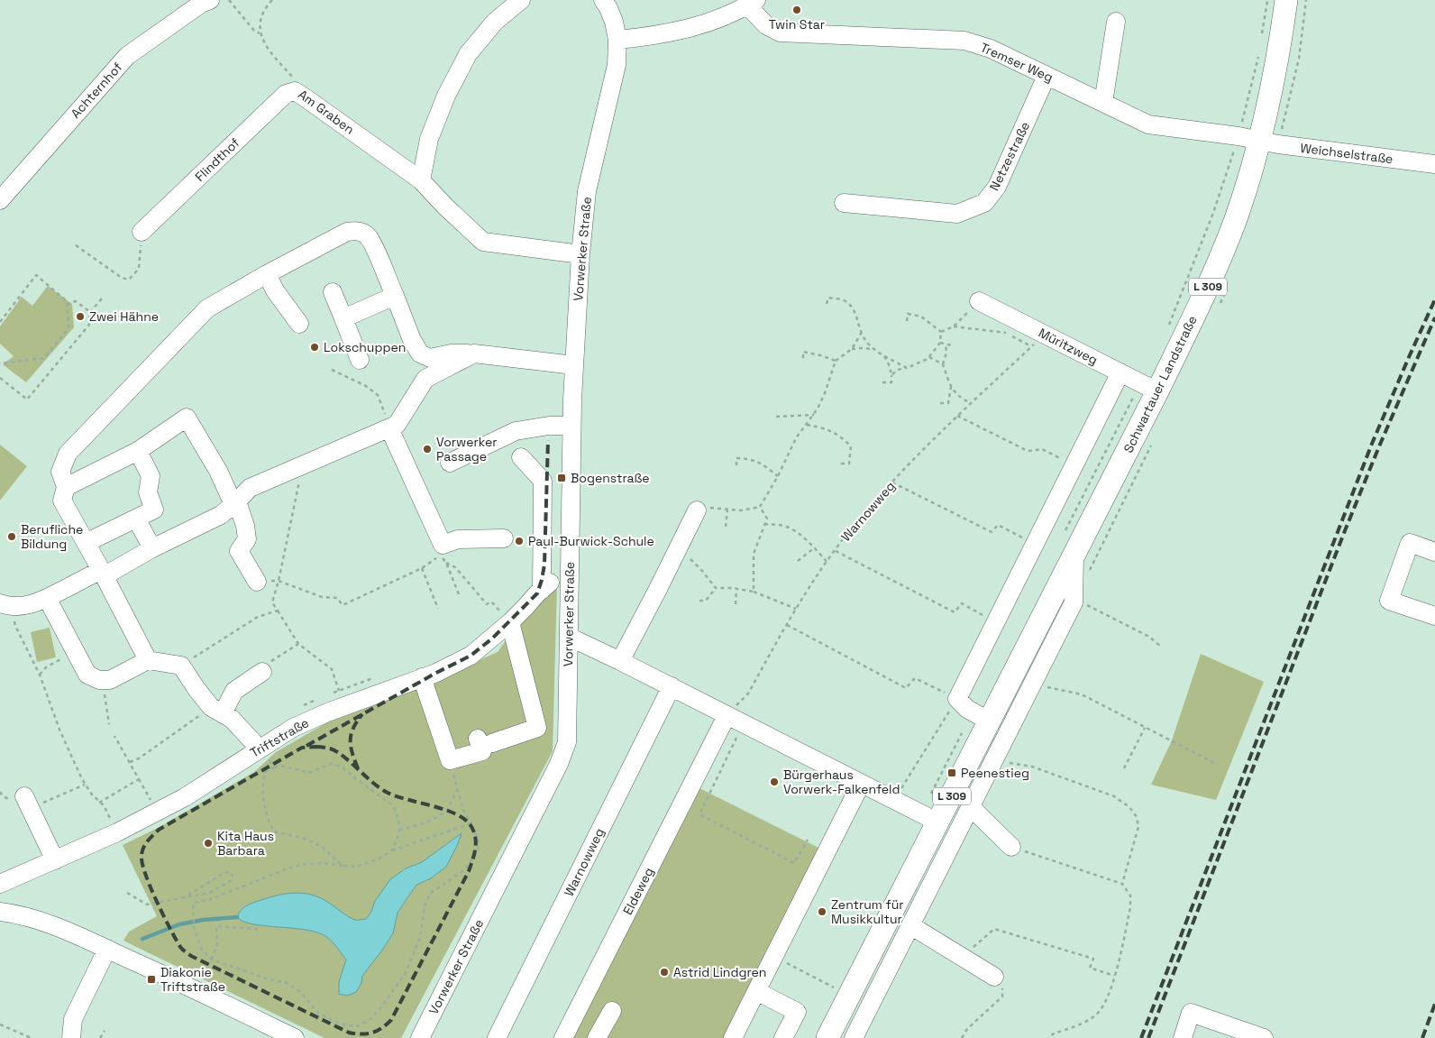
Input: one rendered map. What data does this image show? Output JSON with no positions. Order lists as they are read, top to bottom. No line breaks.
{"streets":{"main road":["L 309","Schwartauer Landstraße"],"street":["Tremser Weg","Achternhof","Am Graben","Weichselstraße","Netzestraße","Flindthof","Vorwerker Straße","Müritzweg","Warnowweg","Triftstraße","Eldeweg"]},"crossings":[["Tremser Weg","Weichselstraße"],["Tremser Weg","Netzestraße"],["Tremser Weg","Schwartauer Landstraße"],["Am Graben","Flindthof"],["Weichselstraße","Schwartauer Landstraße"],["Müritzweg","Schwartauer Landstraße"],["Müritzweg","Warnowweg"],["Warnowweg","Eldeweg"]],"places":{"other":["Twin Star","Zwei Hähne","Lokschuppen","Vorwerker Passage","Berufliche Bildung","Paul-Burwick-Schule","Bürgerhaus Vorwerk-Falkenfeld","Kita Haus Barbara","Zentrum für Musikkultur","Astrid Lindgren"],"transit":["Bogenstraße","Peenestieg","Diakonie Triftstraße"]}}
